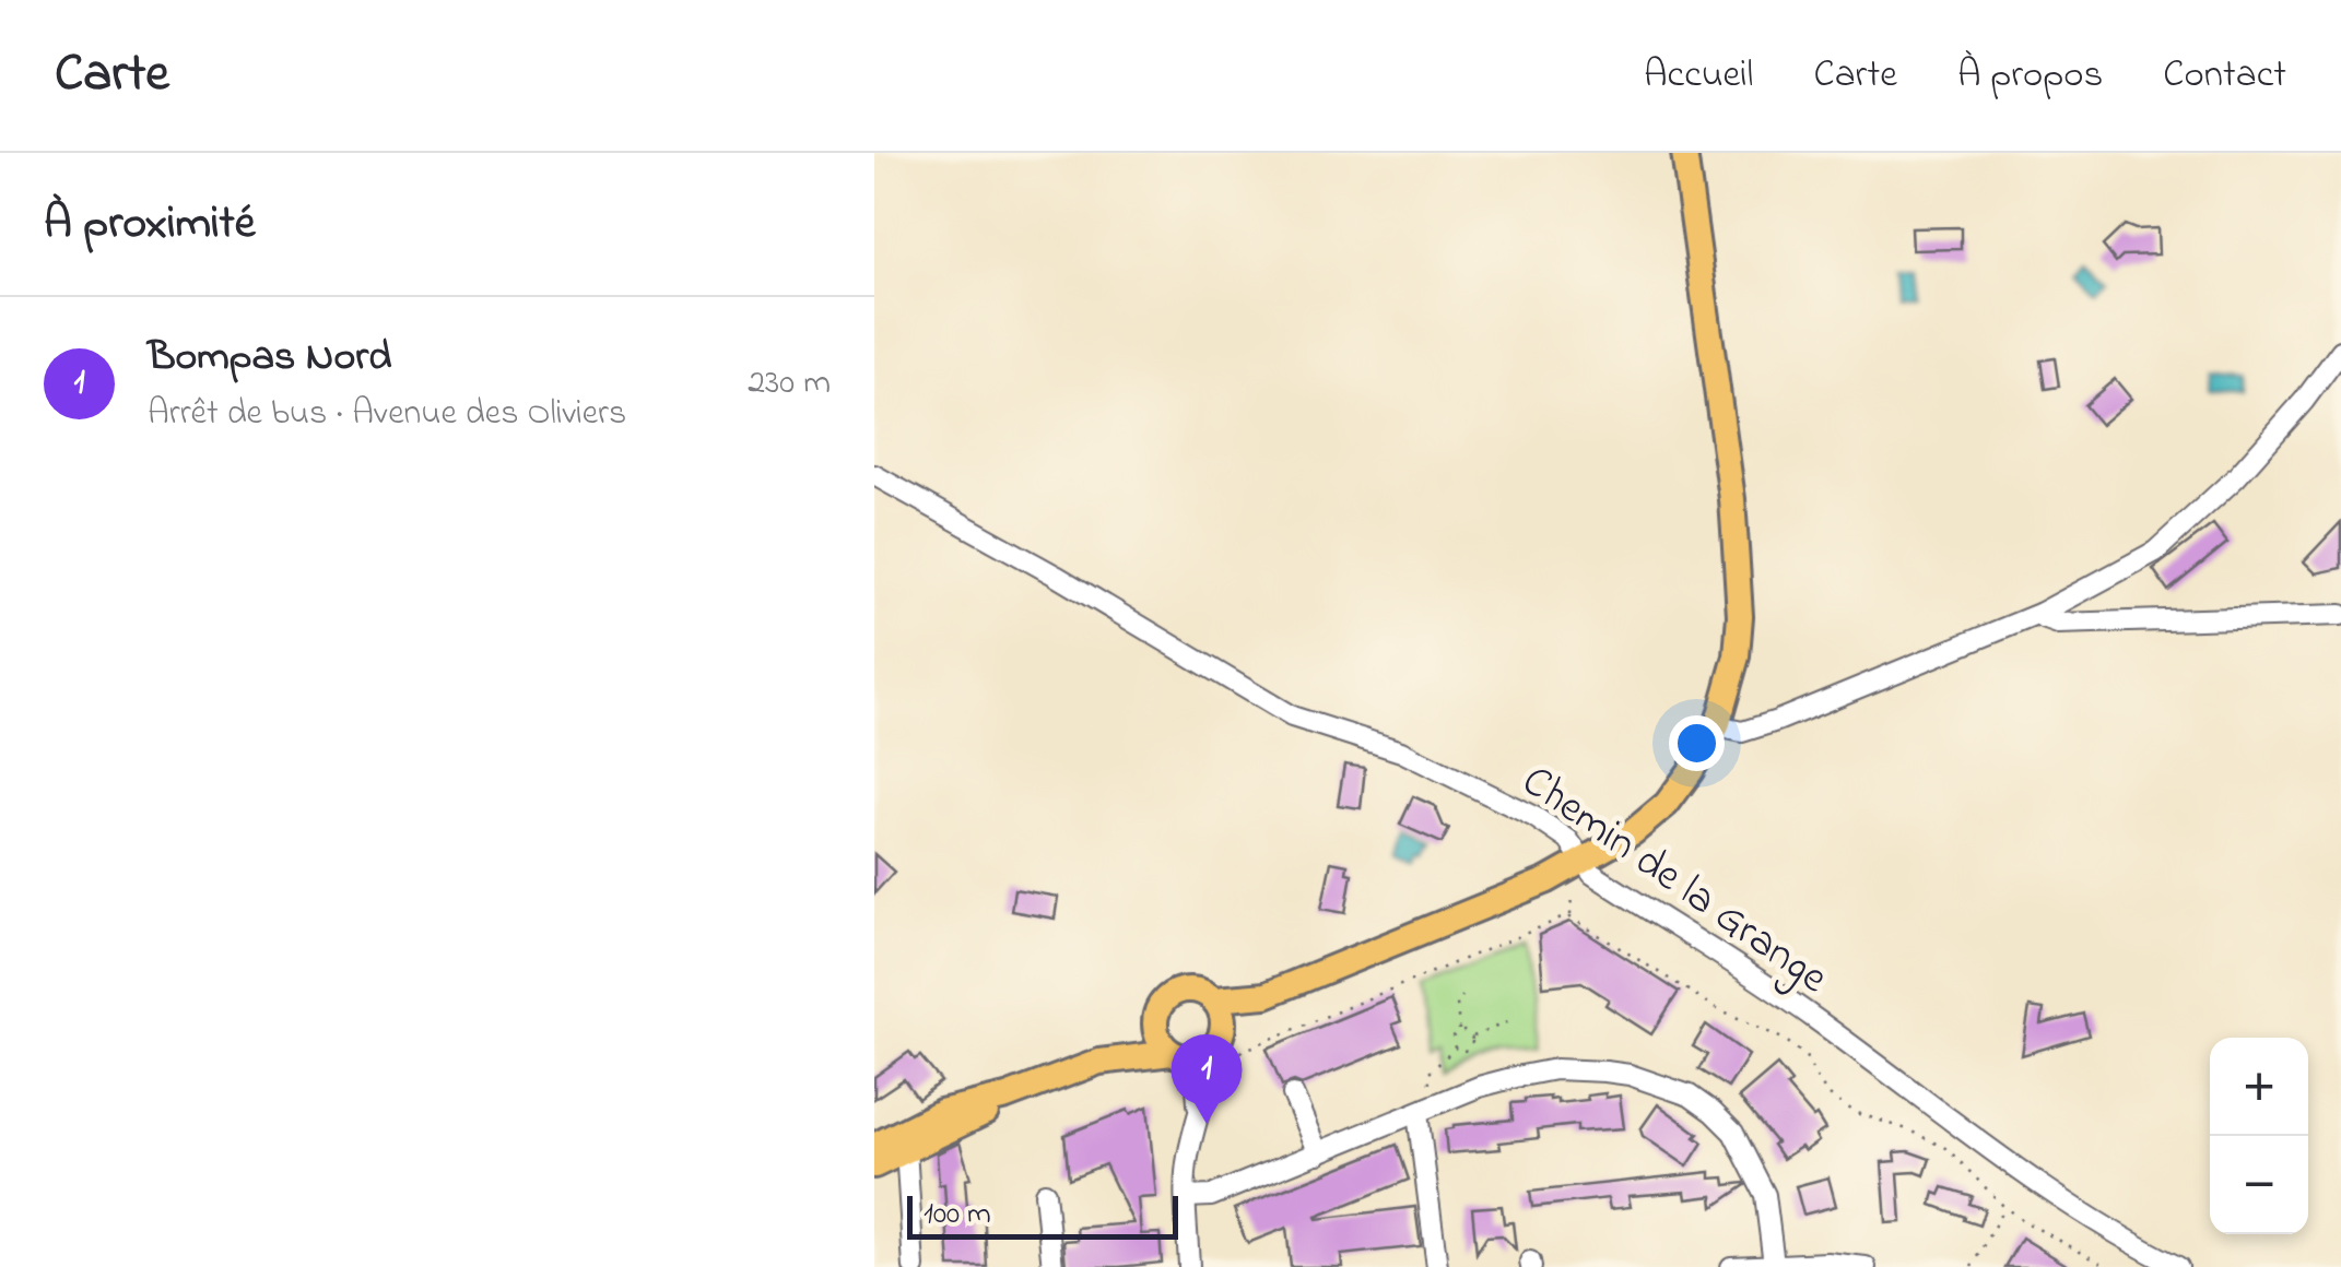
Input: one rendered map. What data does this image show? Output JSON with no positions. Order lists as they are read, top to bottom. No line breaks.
{"streets":{"street":["Chemin de la Grange"]},"scale_bar":"100 m","page":{"header":"Carte","nav":["Accueil","Carte","À propos","Contact"],"heading":"À proximité","list":[{"mark":"1","name":"Bompas Nord","note":"Arrêt de bus · Avenue des Oliviers","value":"230 m"}],"pins":"1","map_buttons":["+","−"],"scale":"100 m"}}
